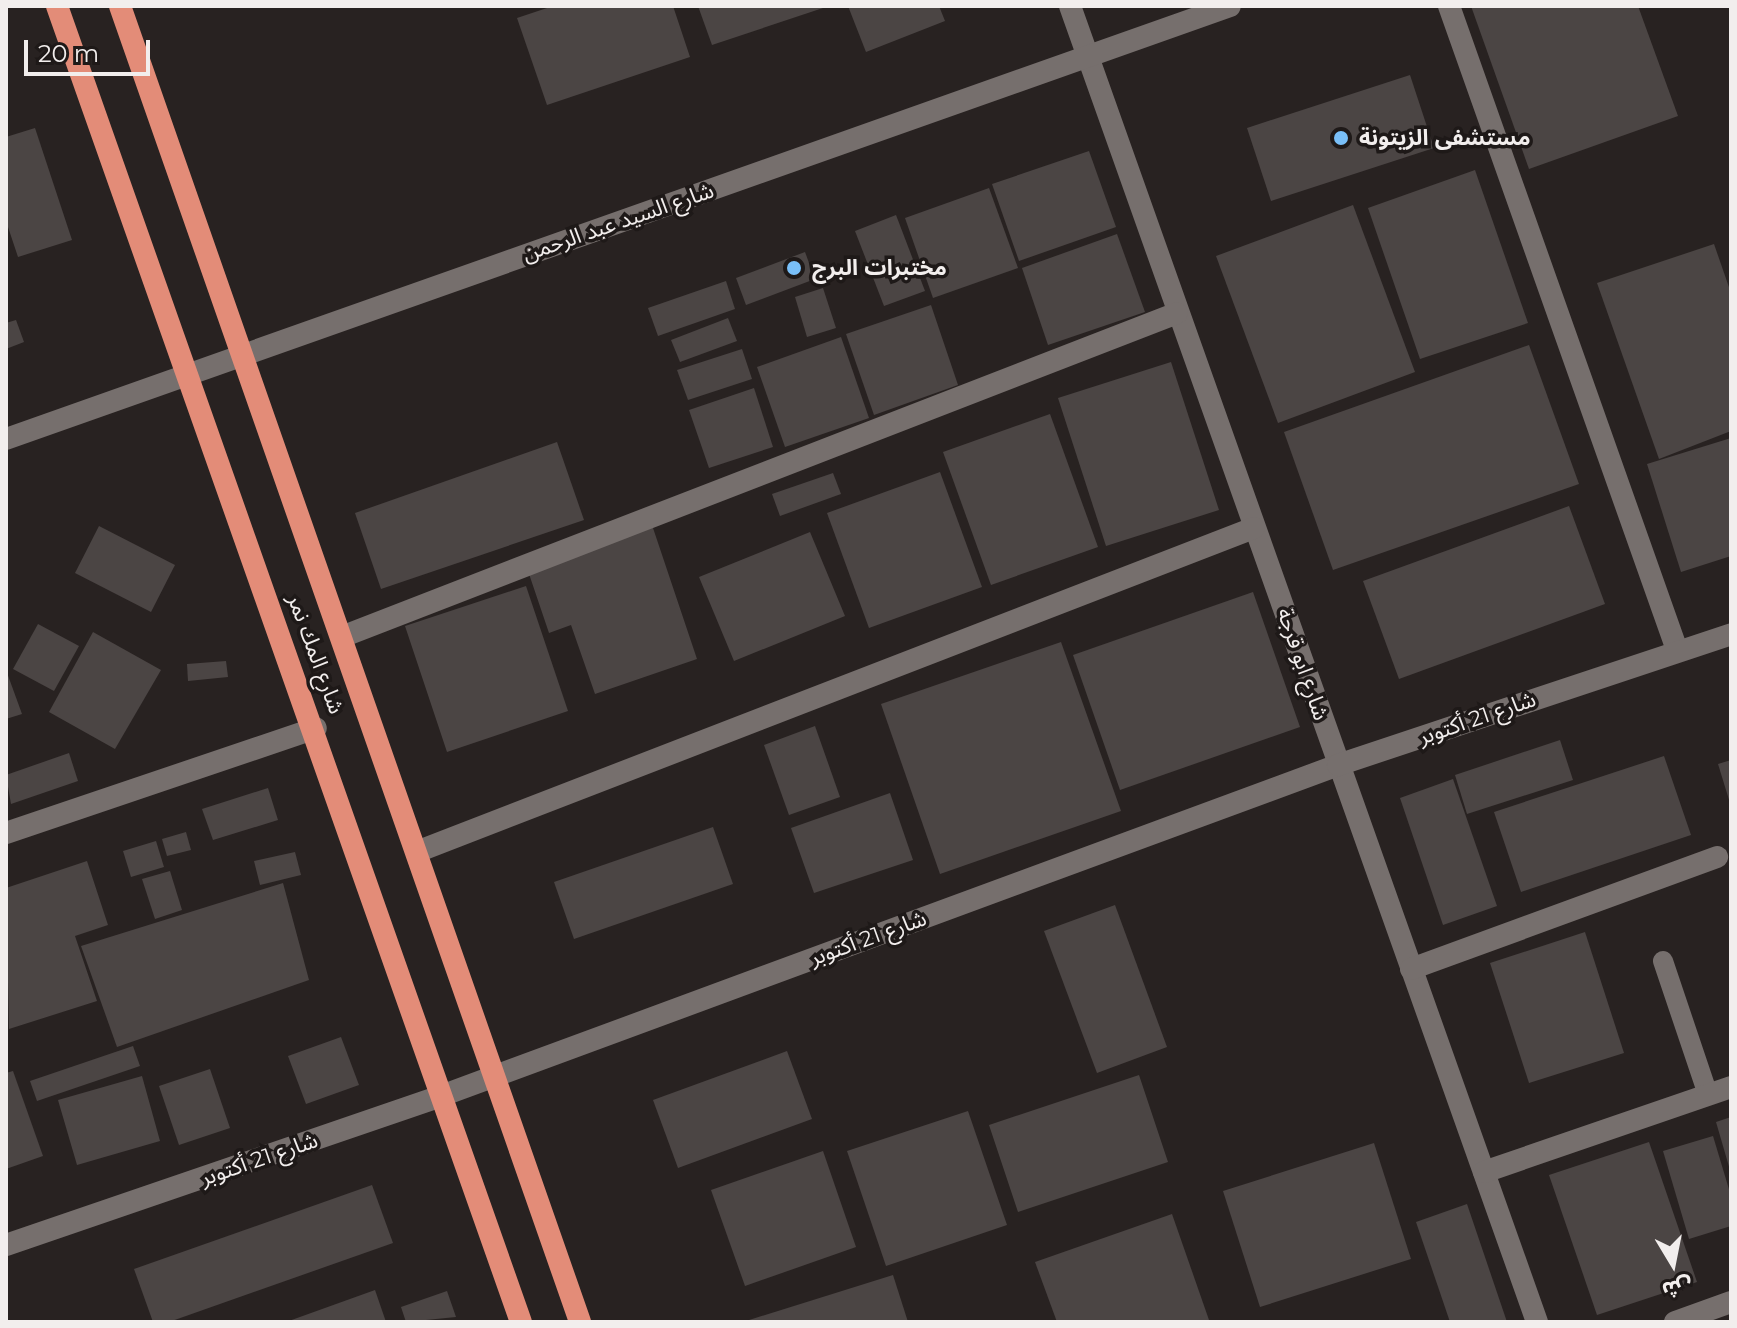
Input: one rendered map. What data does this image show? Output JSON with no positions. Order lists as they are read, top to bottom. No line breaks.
{"streets":{"highway":["شارع المك نمر"],"street":["شارع السيد عبد الرحمن","شارع ابو قرجة","شارع 21 أكتوبر"]},"crossings":[["شارع السيد عبد الرحمن","شارع المك نمر"],["شارع السيد عبد الرحمن","شارع ابو قرجة"],["شارع المك نمر","شارع 21 أكتوبر"],["شارع ابو قرجة","شارع 21 أكتوبر"]],"places":["مستشفى الزيتونة","مختبرات البرج"],"scale_bar":"20 m","north":"bottom"}
